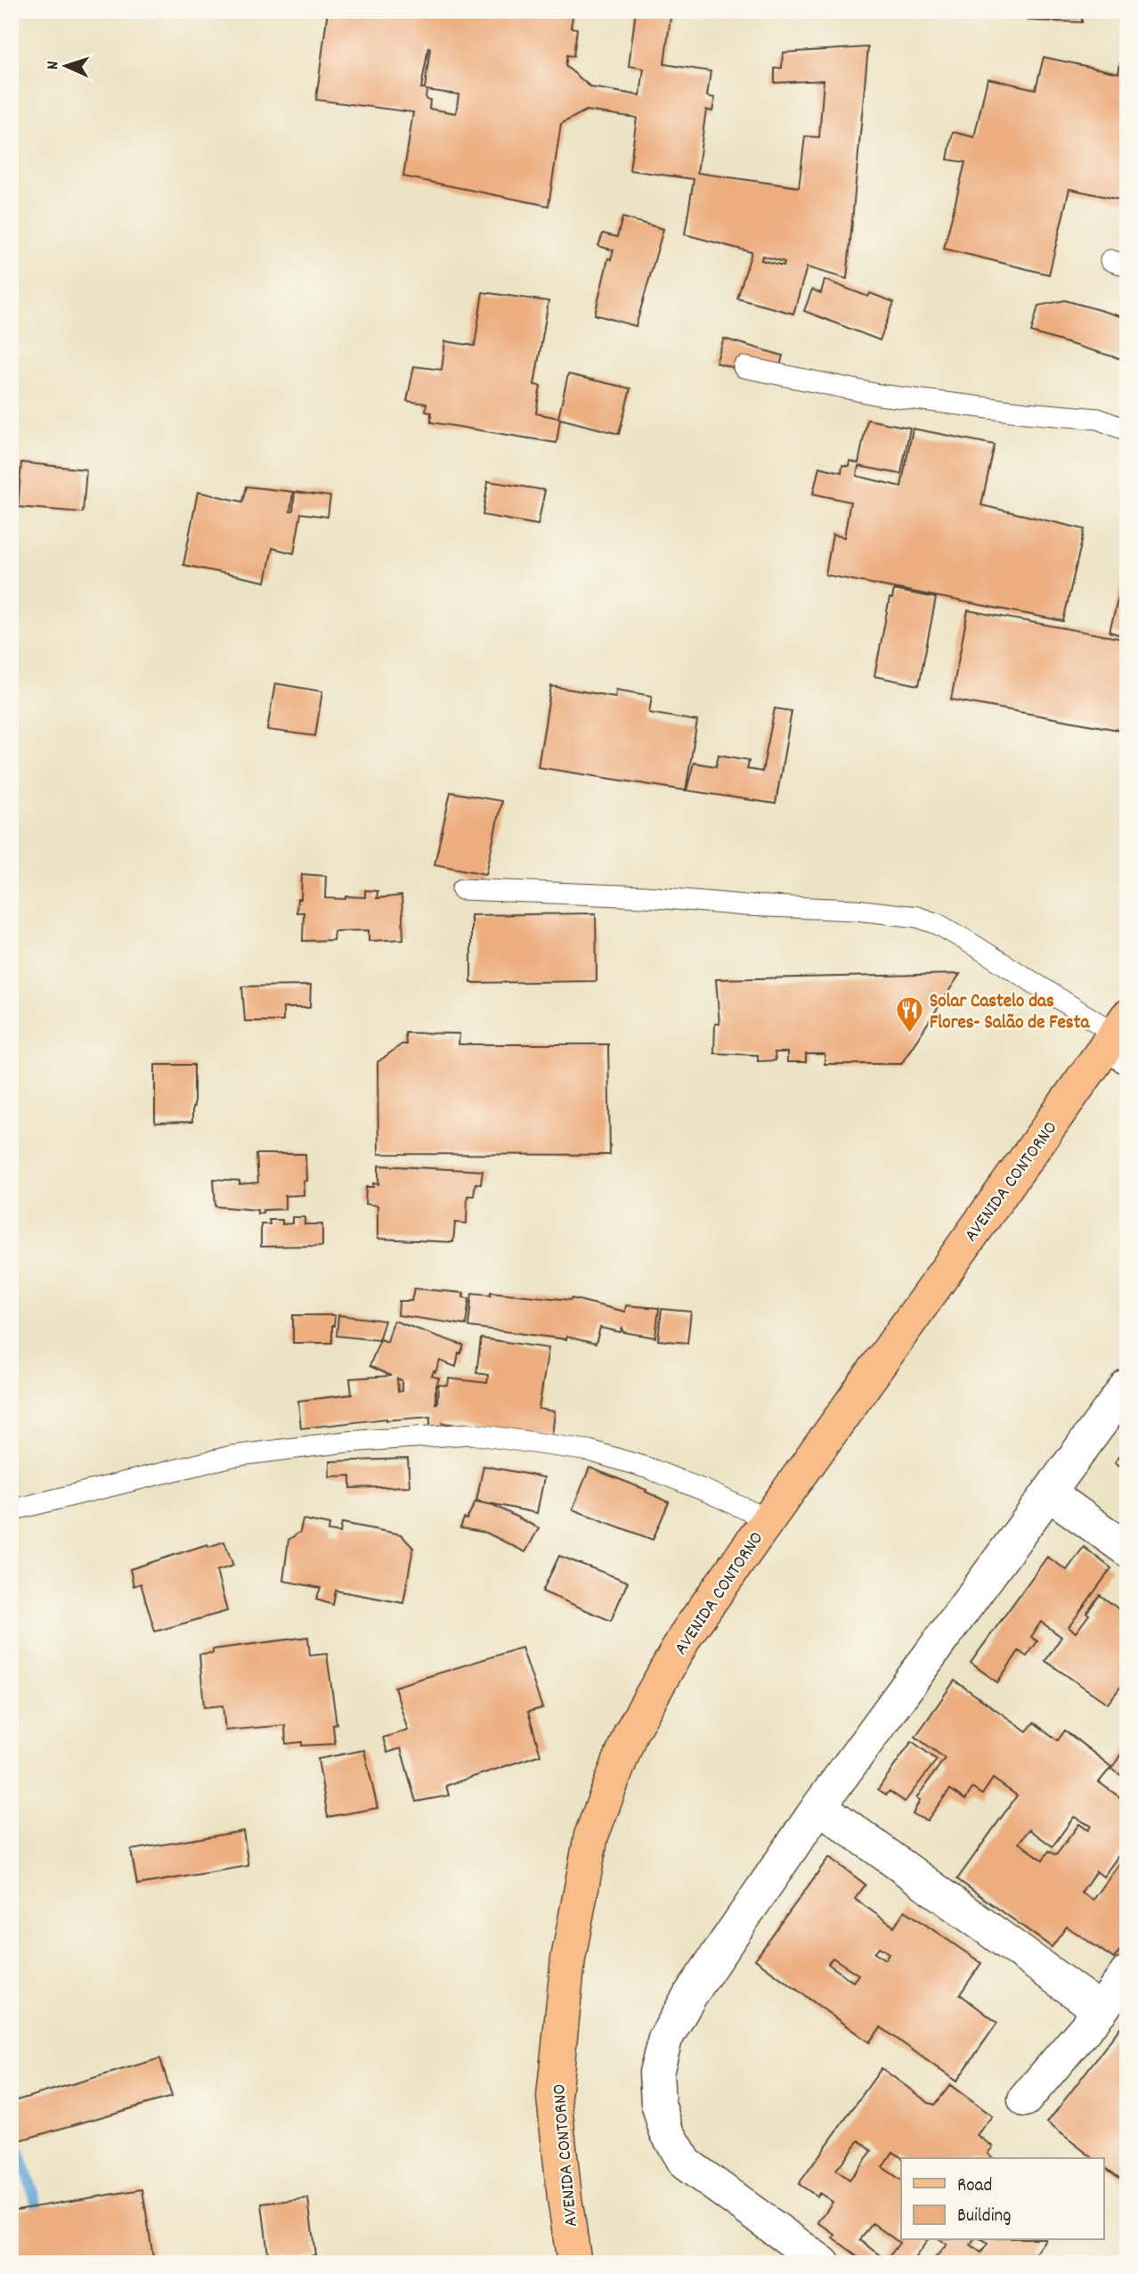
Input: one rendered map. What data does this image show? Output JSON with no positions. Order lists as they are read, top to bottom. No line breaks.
{"streets":{"main road":["AVENIDA CONTORNO"]},"places":{"restaurant":["Solar Castelo das Flores- Salão de Festa"]},"legend":["Road","Building"],"north":"left"}
